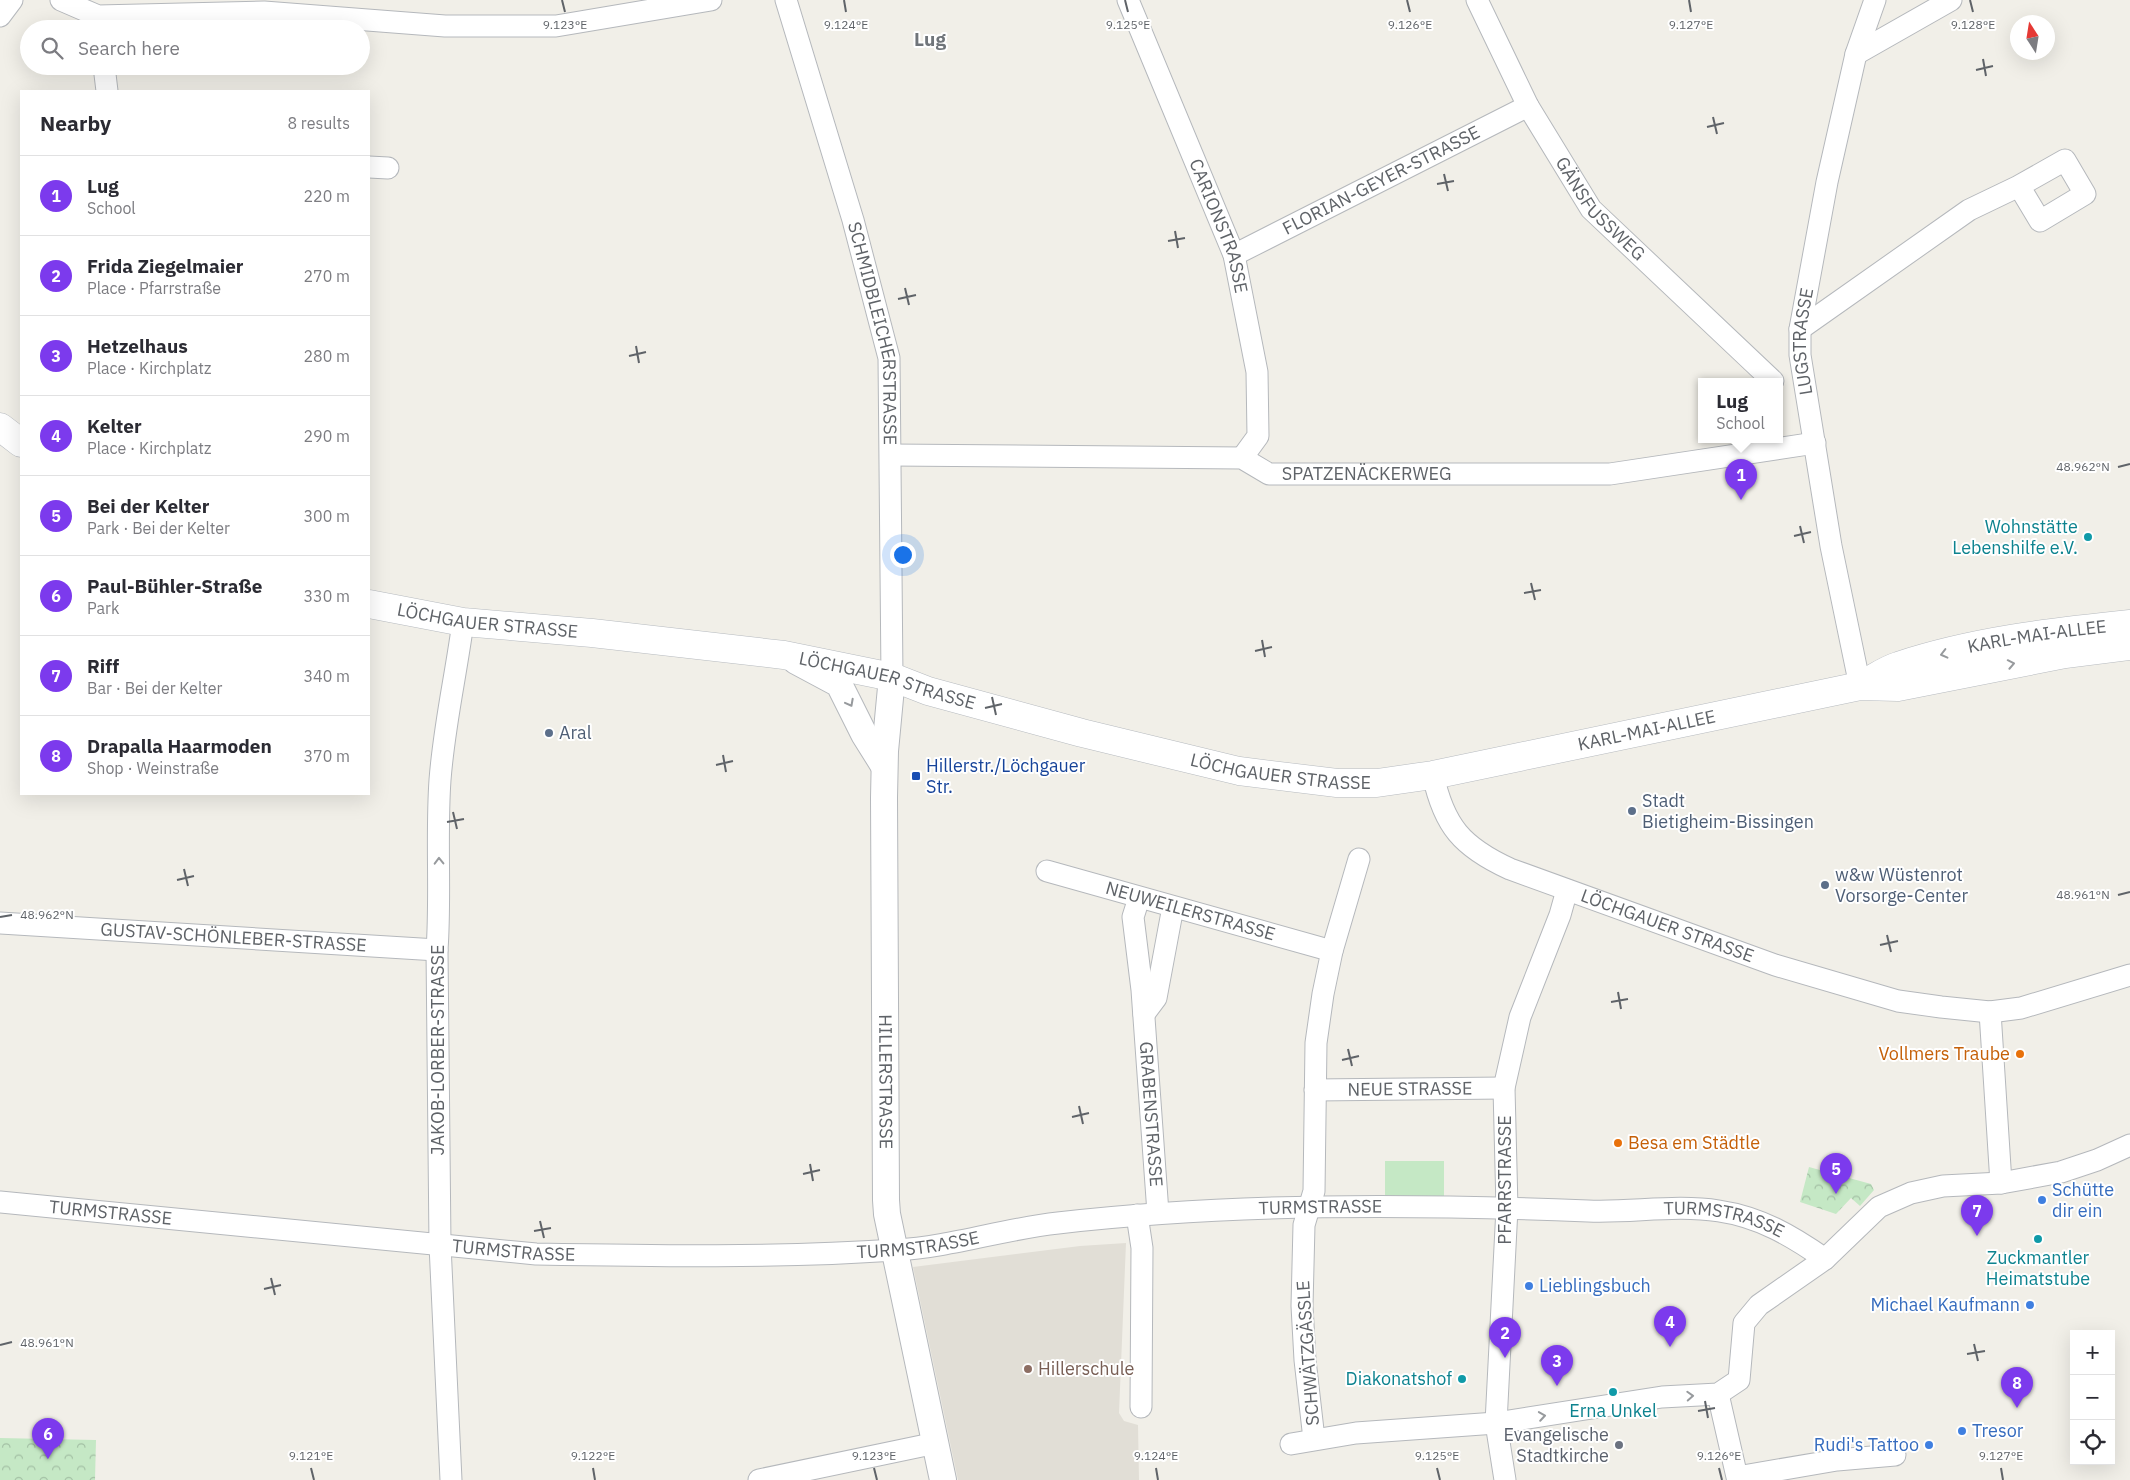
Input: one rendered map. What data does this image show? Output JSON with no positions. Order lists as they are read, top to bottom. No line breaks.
{"streets":{"main road":["LÖCHGAUER STRASSE","KARL-MAI-ALLEE"],"street":["FLORIAN-GEYER-STRASSE","GÄNSFUSSWEG","CARIONSTRASSE","SCHMIDBLEICHERSTRASSE","LUGSTRASSE","SPATZENÄCKERWEG","NEUWEILERSTRASSE","GUSTAV-SCHÖNLEBER-STRASSE","JAKOB-LORBER-STRASSE","HILLERSTRASSE","NEUE STRASSE","GRABENSTRASSE","PFARRSTRASSE","TURMSTRASSE","SCHWÄTZGÄSSLE"]},"crossings":[["FLORIAN-GEYER-STRASSE","GÄNSFUSSWEG"],["FLORIAN-GEYER-STRASSE","CARIONSTRASSE"],["CARIONSTRASSE","SPATZENÄCKERWEG"],["SCHMIDBLEICHERSTRASSE","LÖCHGAUER STRASSE"],["SCHMIDBLEICHERSTRASSE","HILLERSTRASSE"],["LUGSTRASSE","SPATZENÄCKERWEG"],["LUGSTRASSE","KARL-MAI-ALLEE"],["LÖCHGAUER STRASSE","KARL-MAI-ALLEE"],["LÖCHGAUER STRASSE","JAKOB-LORBER-STRASSE"],["LÖCHGAUER STRASSE","HILLERSTRASSE"],["LÖCHGAUER STRASSE","PFARRSTRASSE"],["NEUWEILERSTRASSE","GRABENSTRASSE"],["GUSTAV-SCHÖNLEBER-STRASSE","JAKOB-LORBER-STRASSE"],["JAKOB-LORBER-STRASSE","TURMSTRASSE"],["HILLERSTRASSE","TURMSTRASSE"],["NEUE STRASSE","PFARRSTRASSE"],["GRABENSTRASSE","TURMSTRASSE"],["PFARRSTRASSE","TURMSTRASSE"],["PFARRSTRASSE","SCHWÄTZGÄSSLE"],["TURMSTRASSE","SCHWÄTZGÄSSLE"]],"one_way":["JAKOB-LORBER-STRASSE"],"districts":["Lug"],"places":{"other":["Wohnstätte Lebenshilfe e.V.","Aral","Stadt Bietigheim-Bissingen","w&w Wüstenrot Vorsorge-Center","Vollmers Traube","Besa em Städtle","Schütte dir ein","Zuckmantler Heimatstube","Lieblingsbuch","Michael Kaufmann","Hillerschule","Diakonatshof","Erna Unkel","Tresor","Evangelische Stadtkirche","Rudi's Tattoo"],"transit":["Hillerstr./Löchgauer Str."]},"north":"top","page":{"search":"Search here","heading":["Nearby","8 results"],"list":[{"mark":"1","name":"Lug","note":"School","value":"220 m"},{"mark":"2","name":"Frida Ziegelmaier","note":"Place · Pfarrstraße","value":"270 m"},{"mark":"3","name":"Hetzelhaus","note":"Place · Kirchplatz","value":"280 m"},{"mark":"4","name":"Kelter","note":"Place · Kirchplatz","value":"290 m"},{"mark":"5","name":"Bei der Kelter","note":"Park · Bei der Kelter","value":"300 m"},{"mark":"6","name":"Paul-Bühler-Straße","note":"Park","value":"330 m"},{"mark":"7","name":"Riff","note":"Bar · Bei der Kelter","value":"340 m"},{"mark":"8","name":"Drapalla Haarmoden","note":"Shop · Weinstraße","value":"370 m"}],"popup":["Lug","School"],"pins":["1","5","7","4","2","3","8","6"],"map_buttons":["+","−"]},"coordinates":["9.123°E","9.124°E","9.125°E","9.126°E","9.127°E","9.128°E","48.962°N","48.961°N","9.121°E","9.122°E"]}
